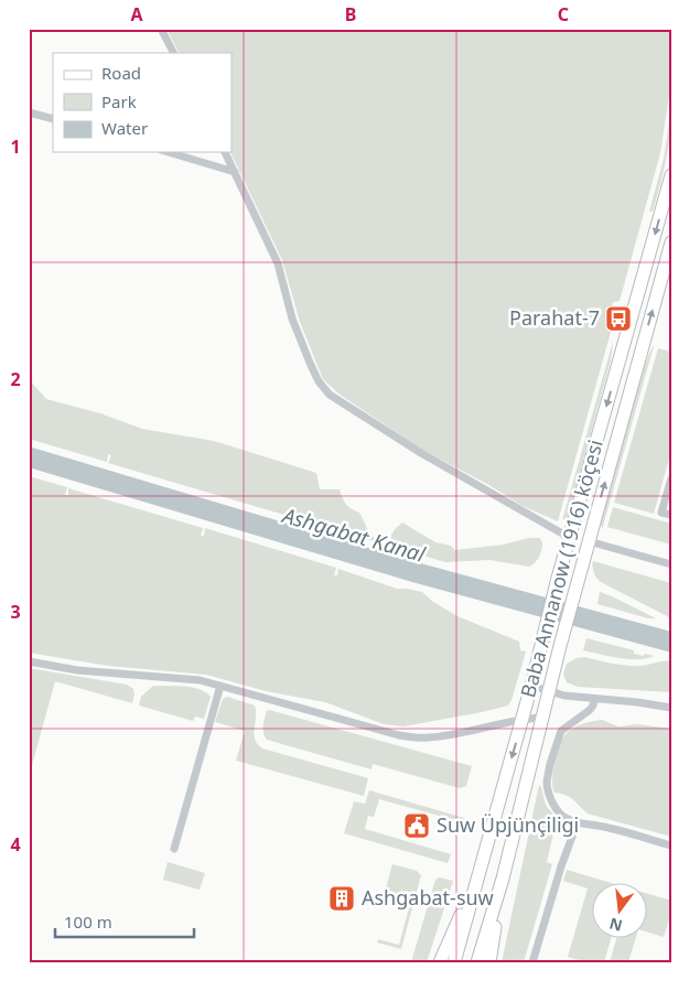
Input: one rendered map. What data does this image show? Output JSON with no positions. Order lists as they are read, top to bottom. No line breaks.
{"streets":{"main road":["Baba Annanow (1916) köçesi"]},"water":["Ashgabat Kanal"],"places":{"bus stop":["Parahat-7"],"public building":["Suw Üpjünçiligi"],"building":["Ashgabat-suw"]},"legend":["Road","Park","Water"],"scale_bar":"100 m","north":"bottom","grid":{"columns":["A","B","C"],"rows":["1","2","3","4"]}}
